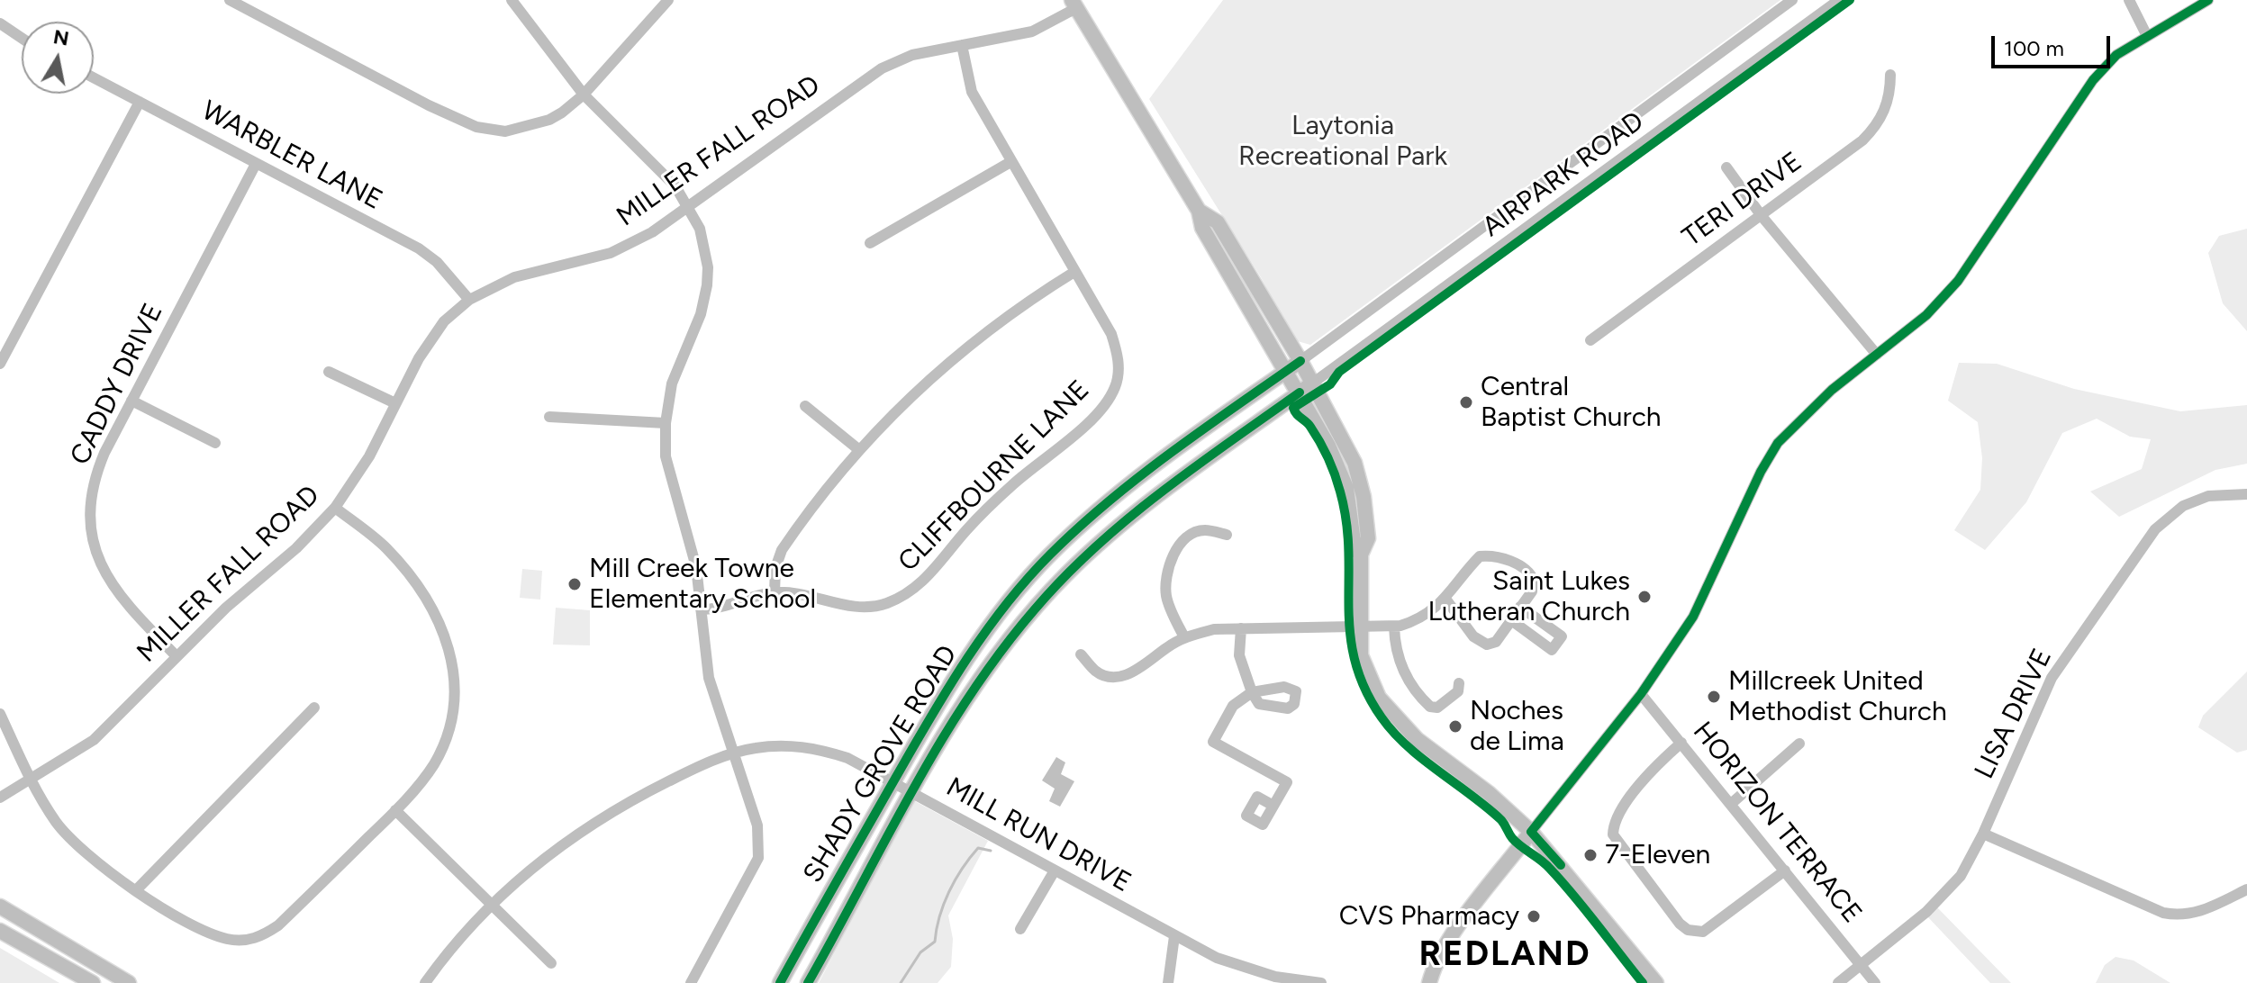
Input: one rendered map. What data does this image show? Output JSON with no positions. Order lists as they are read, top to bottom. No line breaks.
{"streets":{"main road":["SHADY GROVE ROAD"],"street":["MILLER FALL ROAD","WARBLER LANE","AIRPARK ROAD","TERI DRIVE","CADDY DRIVE","CLIFFBOURNE LANE","LISA DRIVE","HORIZON TERRACE","MILL RUN DRIVE"]},"crossings":[["MILLER FALL ROAD","WARBLER LANE"],["MILLER FALL ROAD","CADDY DRIVE"],["MILLER FALL ROAD","CLIFFBOURNE LANE"],["WARBLER LANE","CADDY DRIVE"],["AIRPARK ROAD","SHADY GROVE ROAD"],["LISA DRIVE","HORIZON TERRACE"],["SHADY GROVE ROAD","MILL RUN DRIVE"]],"districts":["REDLAND"],"parks":["Laytonia Recreational Park"],"places":["Central Baptist Church","Mill Creek Towne Elementary School","Saint Lukes Lutheran Church","Millcreek United Methodist Church","Noches de Lima","7-Eleven","CVS Pharmacy"],"scale_bar":"100 m","north":"top"}
